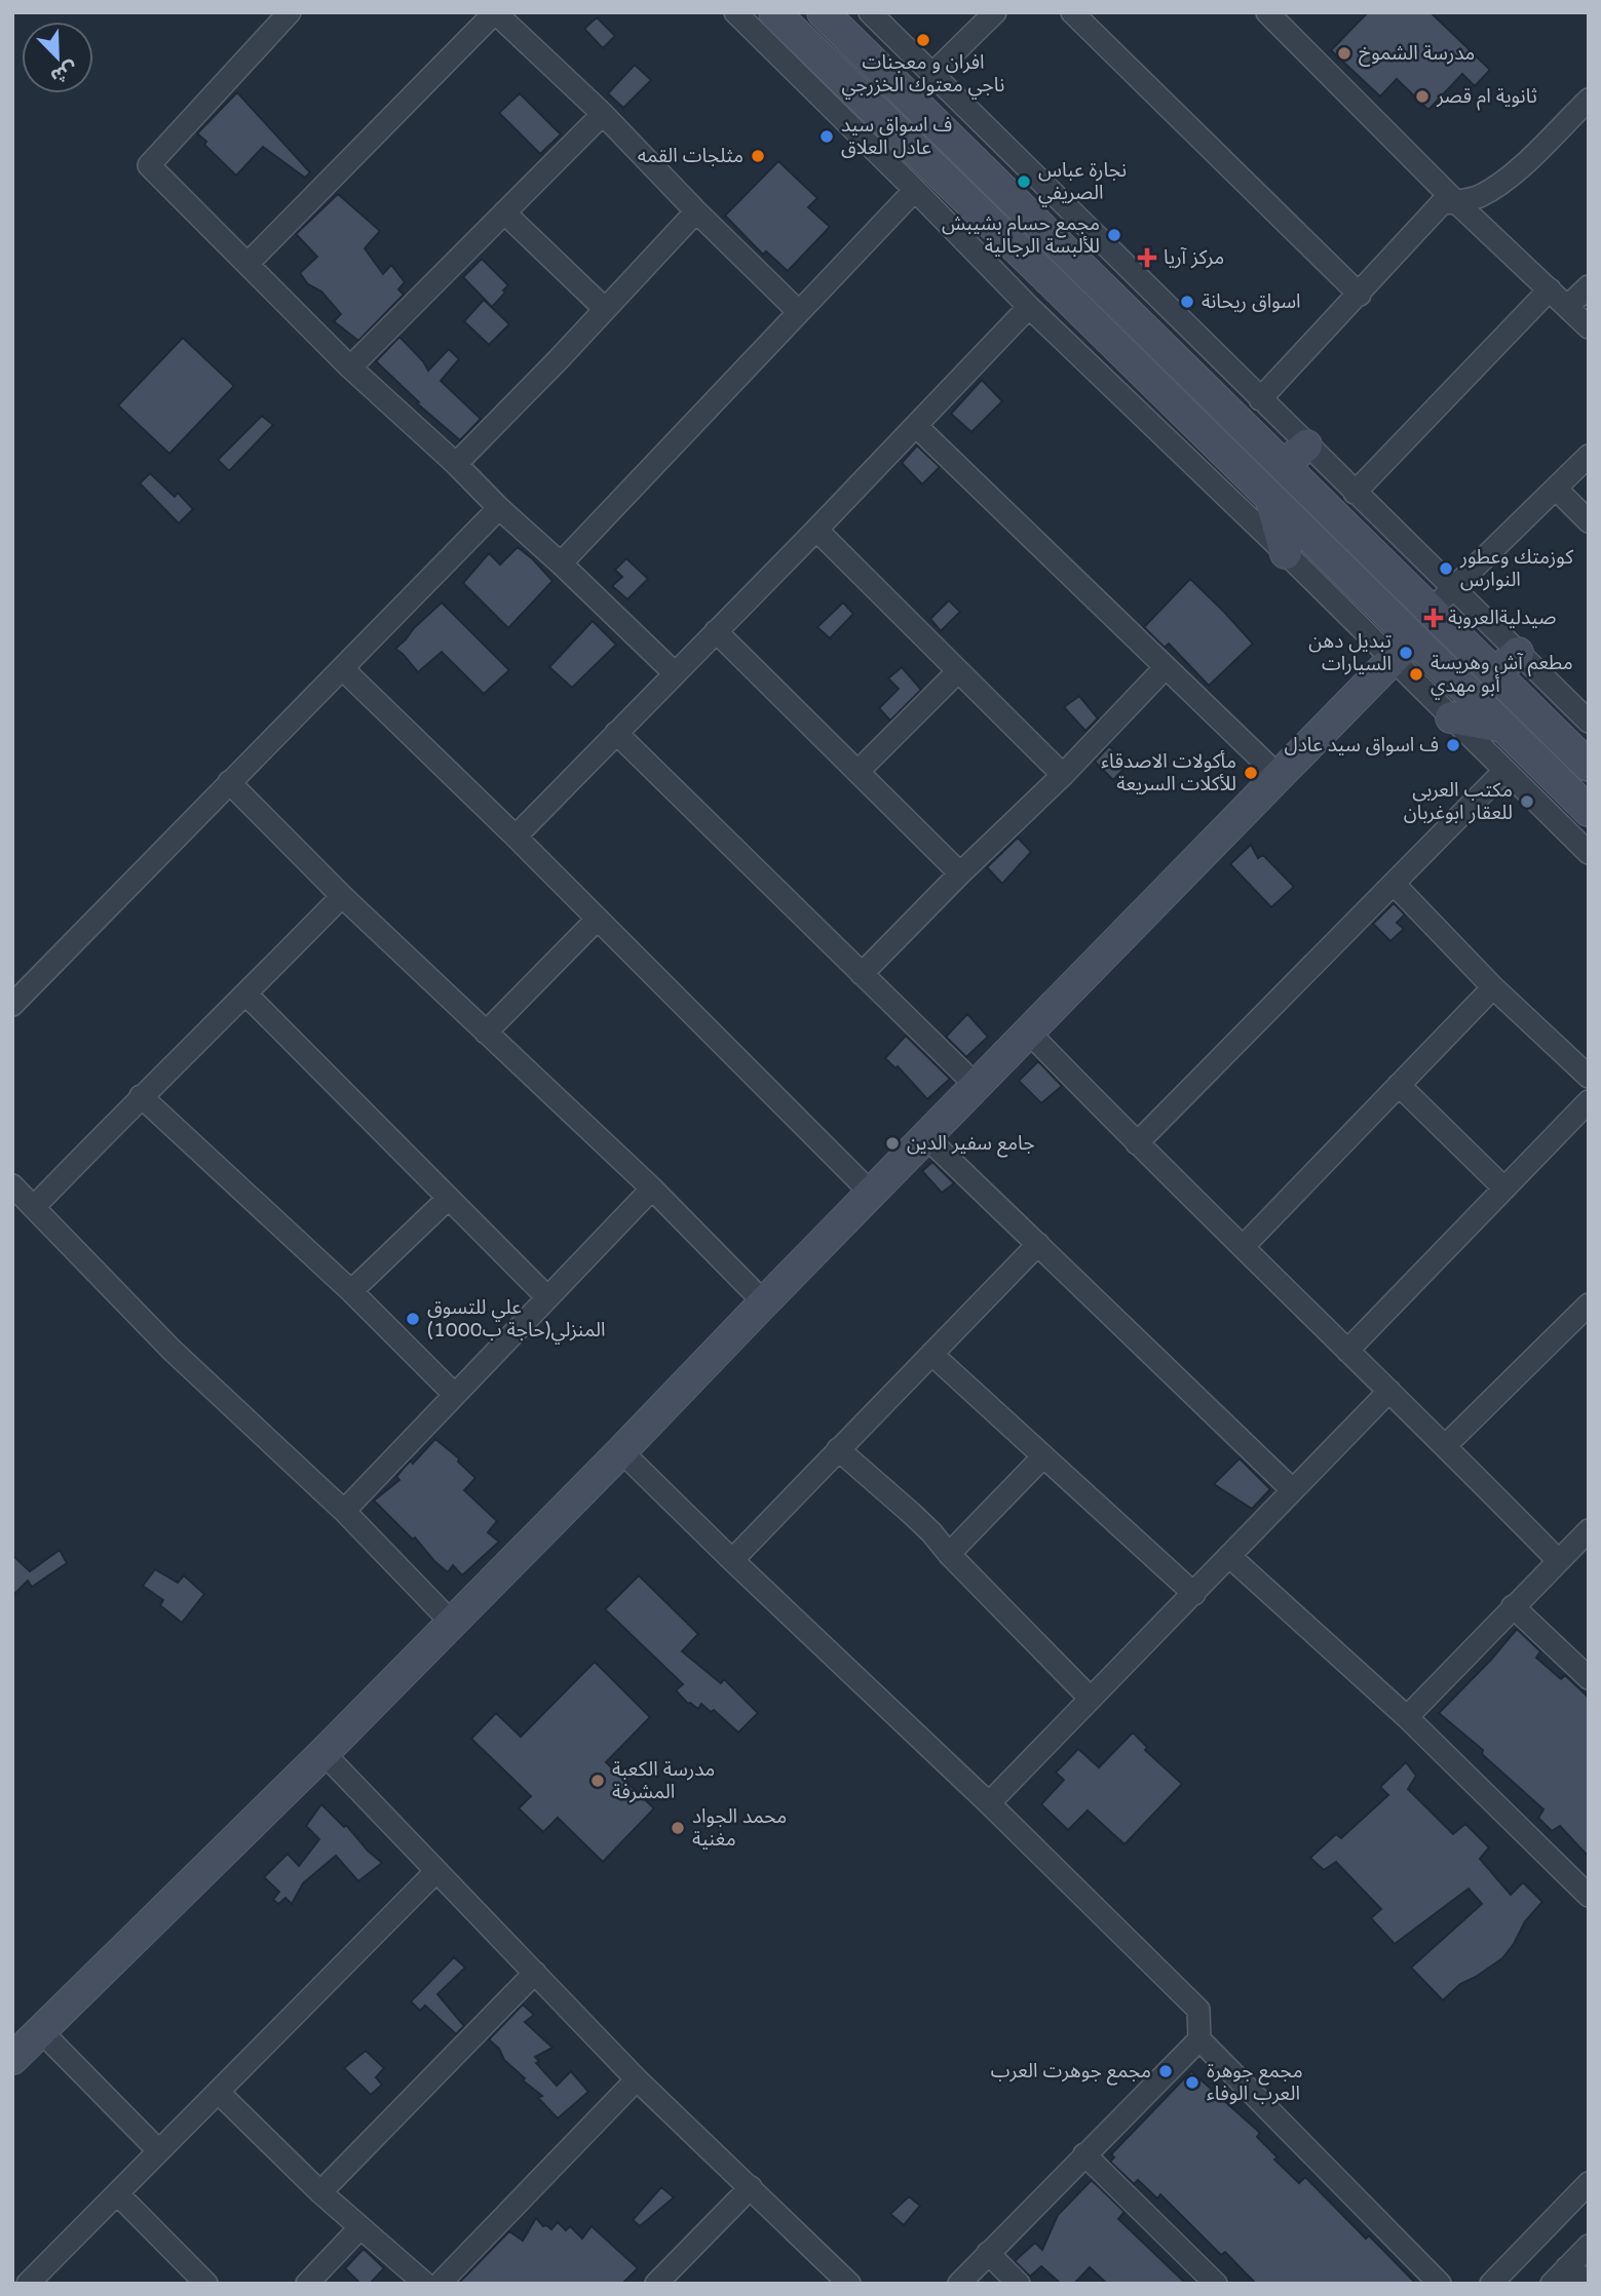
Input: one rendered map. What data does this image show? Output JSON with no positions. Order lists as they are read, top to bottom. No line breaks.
{"places":{"other":["افران و معجنات ناجي معتوك الخزرجي","مدرسة الشموخ","ثانوية ام قصر","ف اسواق سيد عادل العلاق","مثلجات القمه","نجارة عباس الصريفي","مجمع حسام بشيبش للألبسة الرجالية","اسواق ريحانة","كوزمتك وعطور النوارس","تبديل دهن السيارات","مطعم آش وهريسة أبو مهدي","ف اسواق سيد عادل","مأكولات الاصدقاء للأكلات السريعة","مكتب العربي للعقار ابوغربان","جامع سفير الدين","علي للتسوق المنزلي(حاجة ب1000)","مدرسة الكعبة المشرفة","محمد الجواد مغنية","مجمع جوهرت العرب","مجمع جوهرة العرب الوفاء"],"health":["مركز آريا","صيدليةالعروبة"]},"north":"bottom right"}
